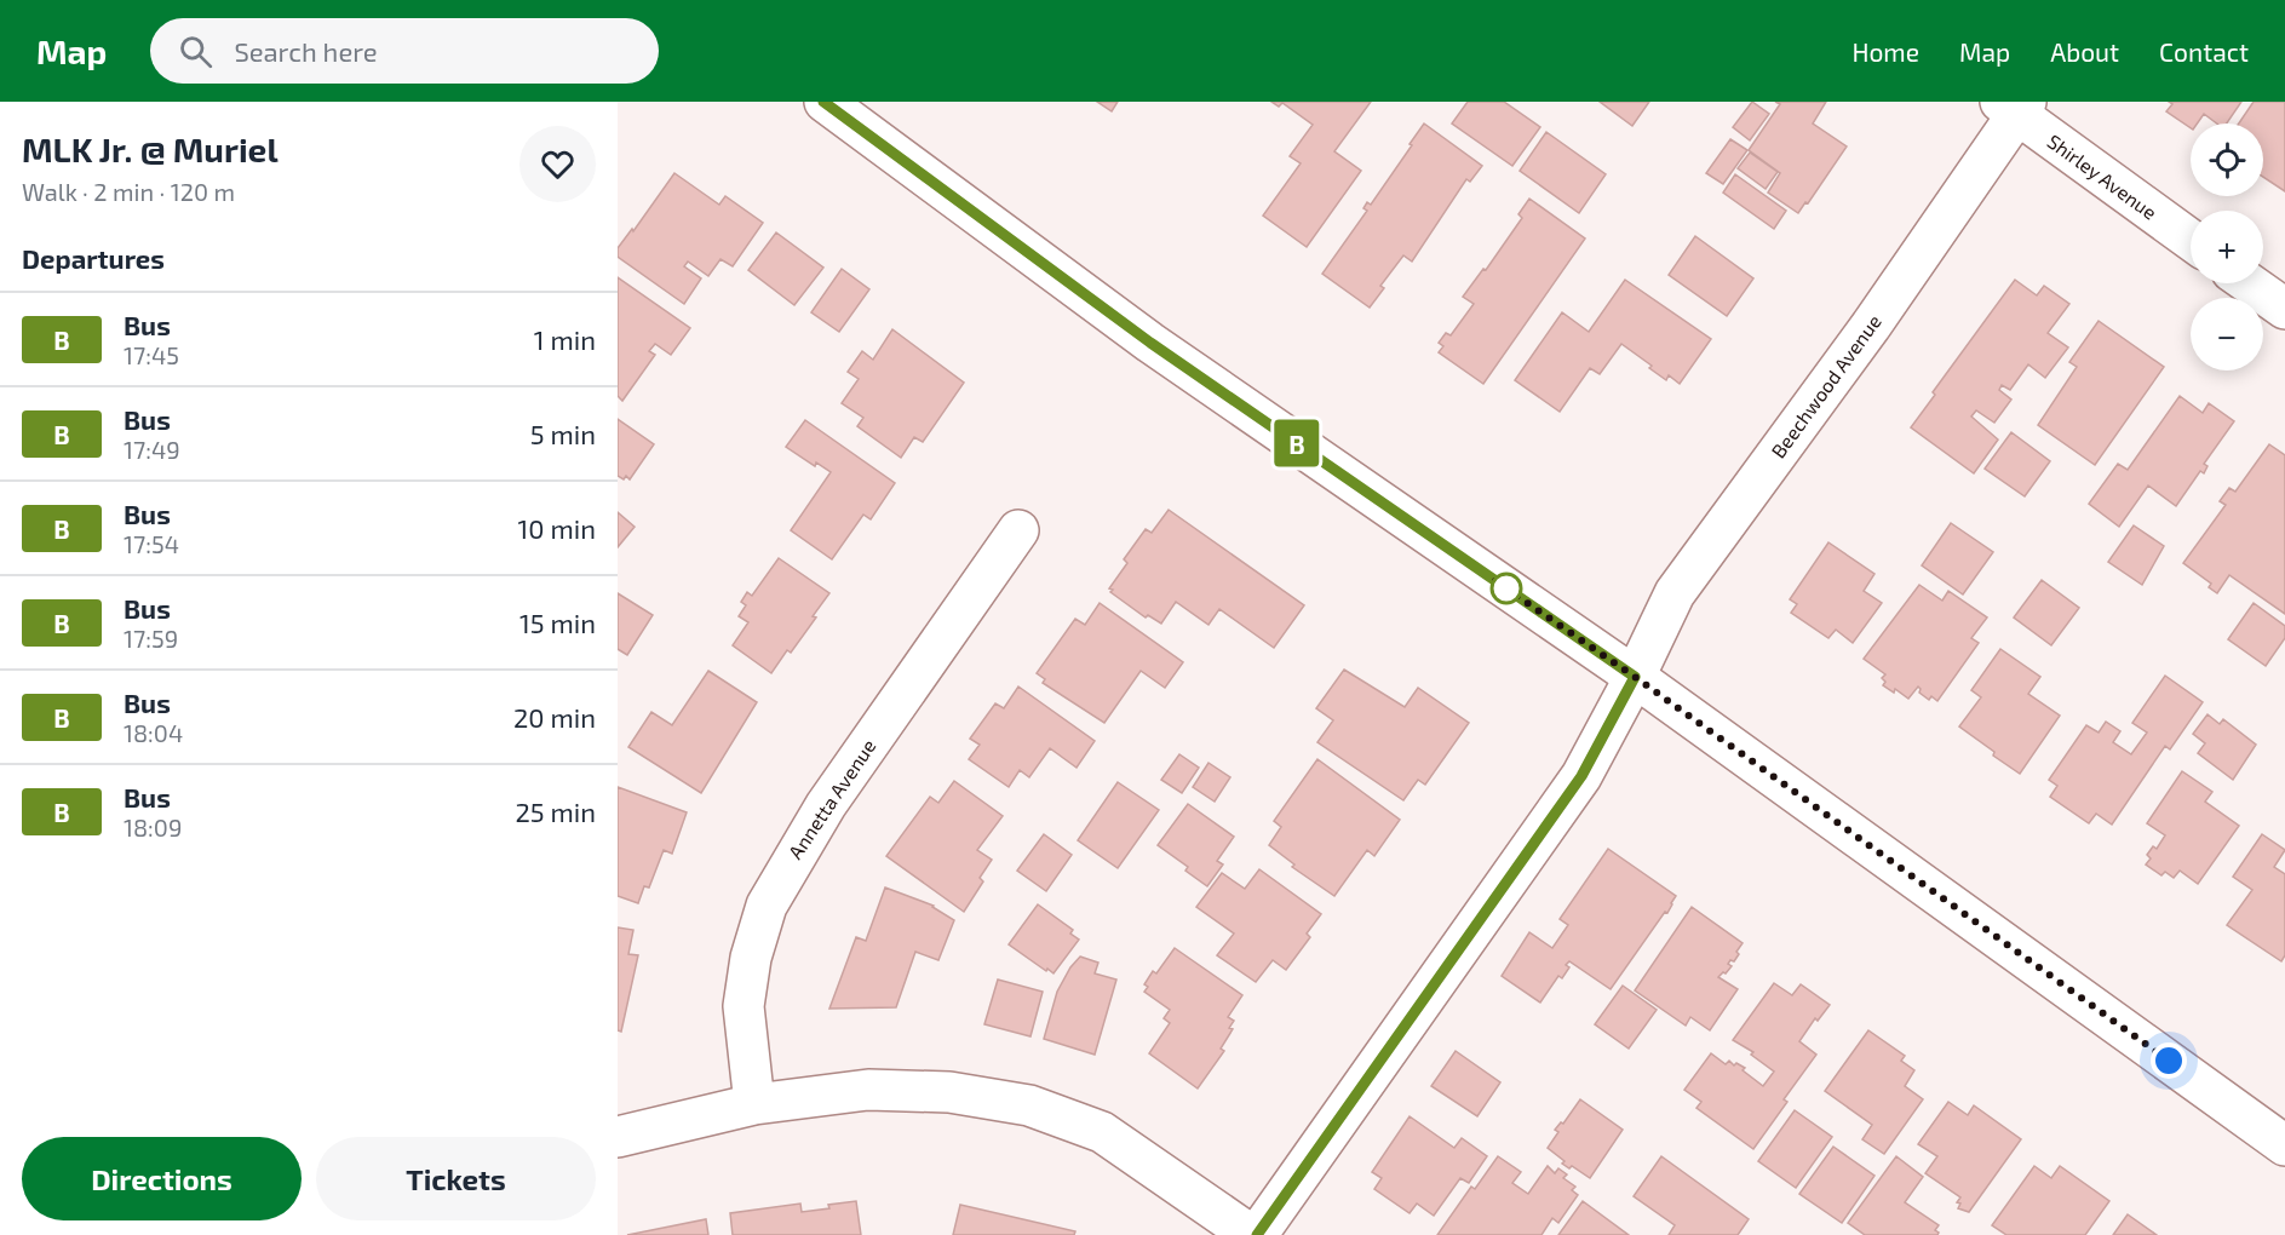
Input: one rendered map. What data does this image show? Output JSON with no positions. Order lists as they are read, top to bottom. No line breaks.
{"streets":{"street":["Shirley Avenue","Beechwood Avenue","Annetta Avenue"]},"crossings":[["Shirley Avenue","Beechwood Avenue"]],"lines":["bus line B"],"page":{"header":"Map","search":"Search here","nav":["Home","Map","About","Contact"],"heading":[["MLK Jr. @ Muriel","Walk · 2 min · 120 m"],"Departures"],"on_map":"B","map_buttons":["+","−"],"list":[{"mark":"B","name":"Bus","note":"17:45","value":"1 min"},{"mark":"B","name":"Bus","note":"17:49","value":"5 min"},{"mark":"B","name":"Bus","note":"17:54","value":"10 min"},{"mark":"B","name":"Bus","note":"17:59","value":"15 min"},{"mark":"B","name":"Bus","note":"18:04","value":"20 min"},{"mark":"B","name":"Bus","note":"18:09","value":"25 min"}],"buttons":["Directions","Tickets"]}}
